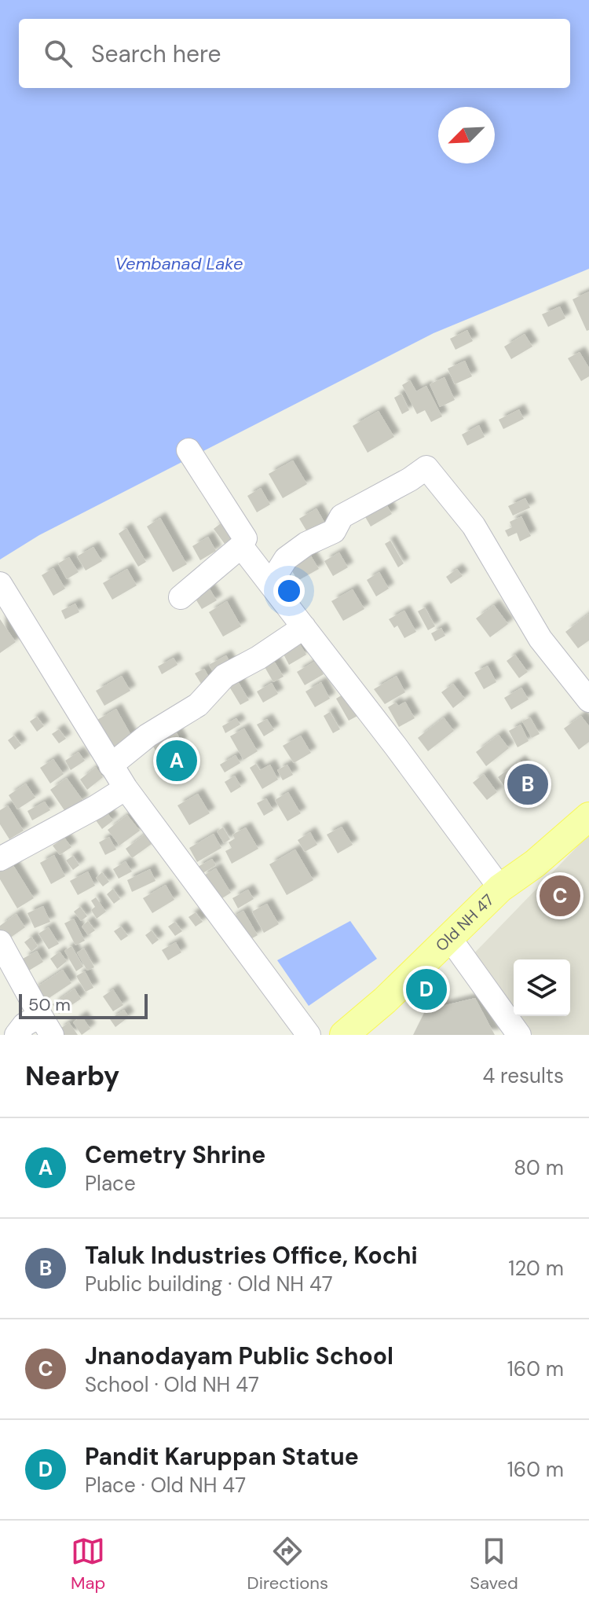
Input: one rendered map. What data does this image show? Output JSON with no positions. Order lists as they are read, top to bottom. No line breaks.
{"streets":{"main road":["Old NH 47"]},"water":["Vembanad Lake"],"scale_bar":"50 m","north":"bottom left","page":{"search":"Search here","pins":["A","B","C","D"],"scale":"50 m","heading":["Nearby","4 results"],"list":[{"mark":"A","name":"Cemetry Shrine","note":"Place","value":"80 m"},{"mark":"B","name":"Taluk Industries Office, Kochi","note":"Public building · Old NH 47","value":"120 m"},{"mark":"C","name":"Jnanodayam Public School","note":"School · Old NH 47","value":"160 m"},{"mark":"D","name":"Pandit Karuppan Statue","note":"Place · Old NH 47","value":"160 m"}],"nav":["Map","Directions","Saved"]}}
